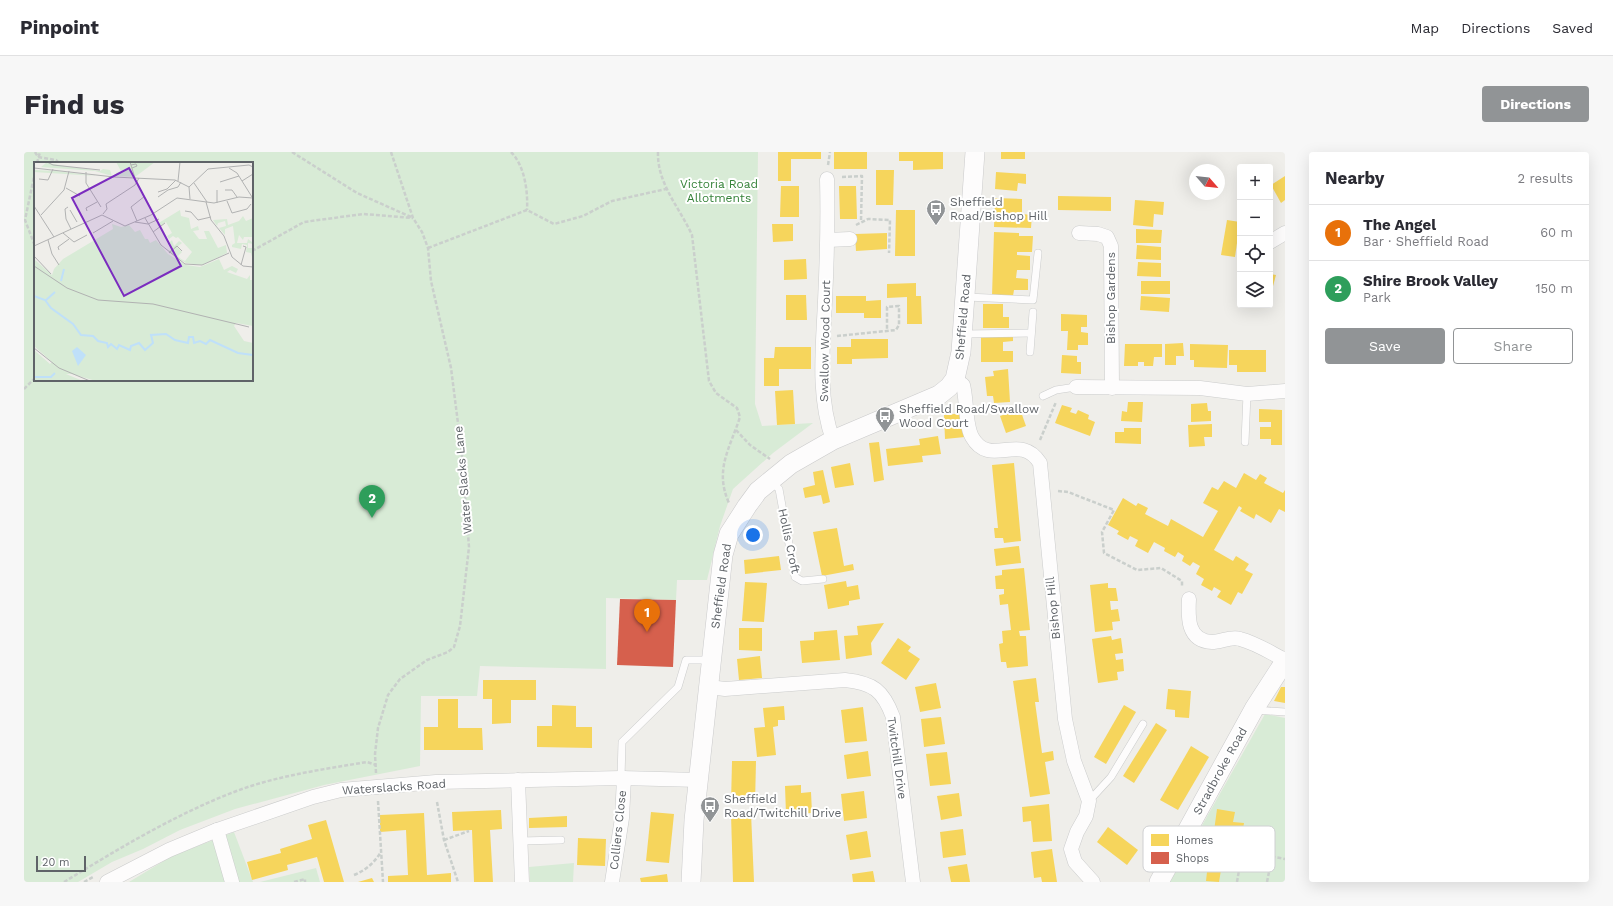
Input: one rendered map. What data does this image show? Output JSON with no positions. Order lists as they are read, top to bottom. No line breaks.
{"streets":{"main road":["Sheffield Road","Stradbroke Road"],"street":["Bishop Gardens","Swallow Wood Court","Bishop Hill","Twitchill Drive","Waterslacks Road","Colliers Close"],"lane":["Hollis Croft"],"path":["Water Slacks Lane"]},"crossings":[["Sheffield Road","Swallow Wood Court"],["Sheffield Road","Hollis Croft"],["Sheffield Road","Bishop Hill"],["Sheffield Road","Twitchill Drive"],["Sheffield Road","Waterslacks Road"],["Waterslacks Road","Colliers Close"]],"parks":["Victoria Road Allotments"],"places":{"bus stop":["Sheffield Road/Bishop Hill","Sheffield Road/Swallow Wood Court","Sheffield Road/Twitchill Drive"]},"legend":["Homes","Shops"],"scale_bar":"20 m","north":"bottom right","page":{"header":"Pinpoint","nav":["Map","Directions","Saved"],"buttons":["Directions",["Save","Share"]],"title":"Find us","heading":["Nearby","2 results"],"map_buttons":["+","−"],"list":[{"mark":"1","name":"The Angel","note":"Bar · Sheffield Road","value":"60 m"},{"mark":"2","name":"Shire Brook Valley","note":"Park","value":"150 m"}],"pins":["2","1"],"scale":"20 m"}}
